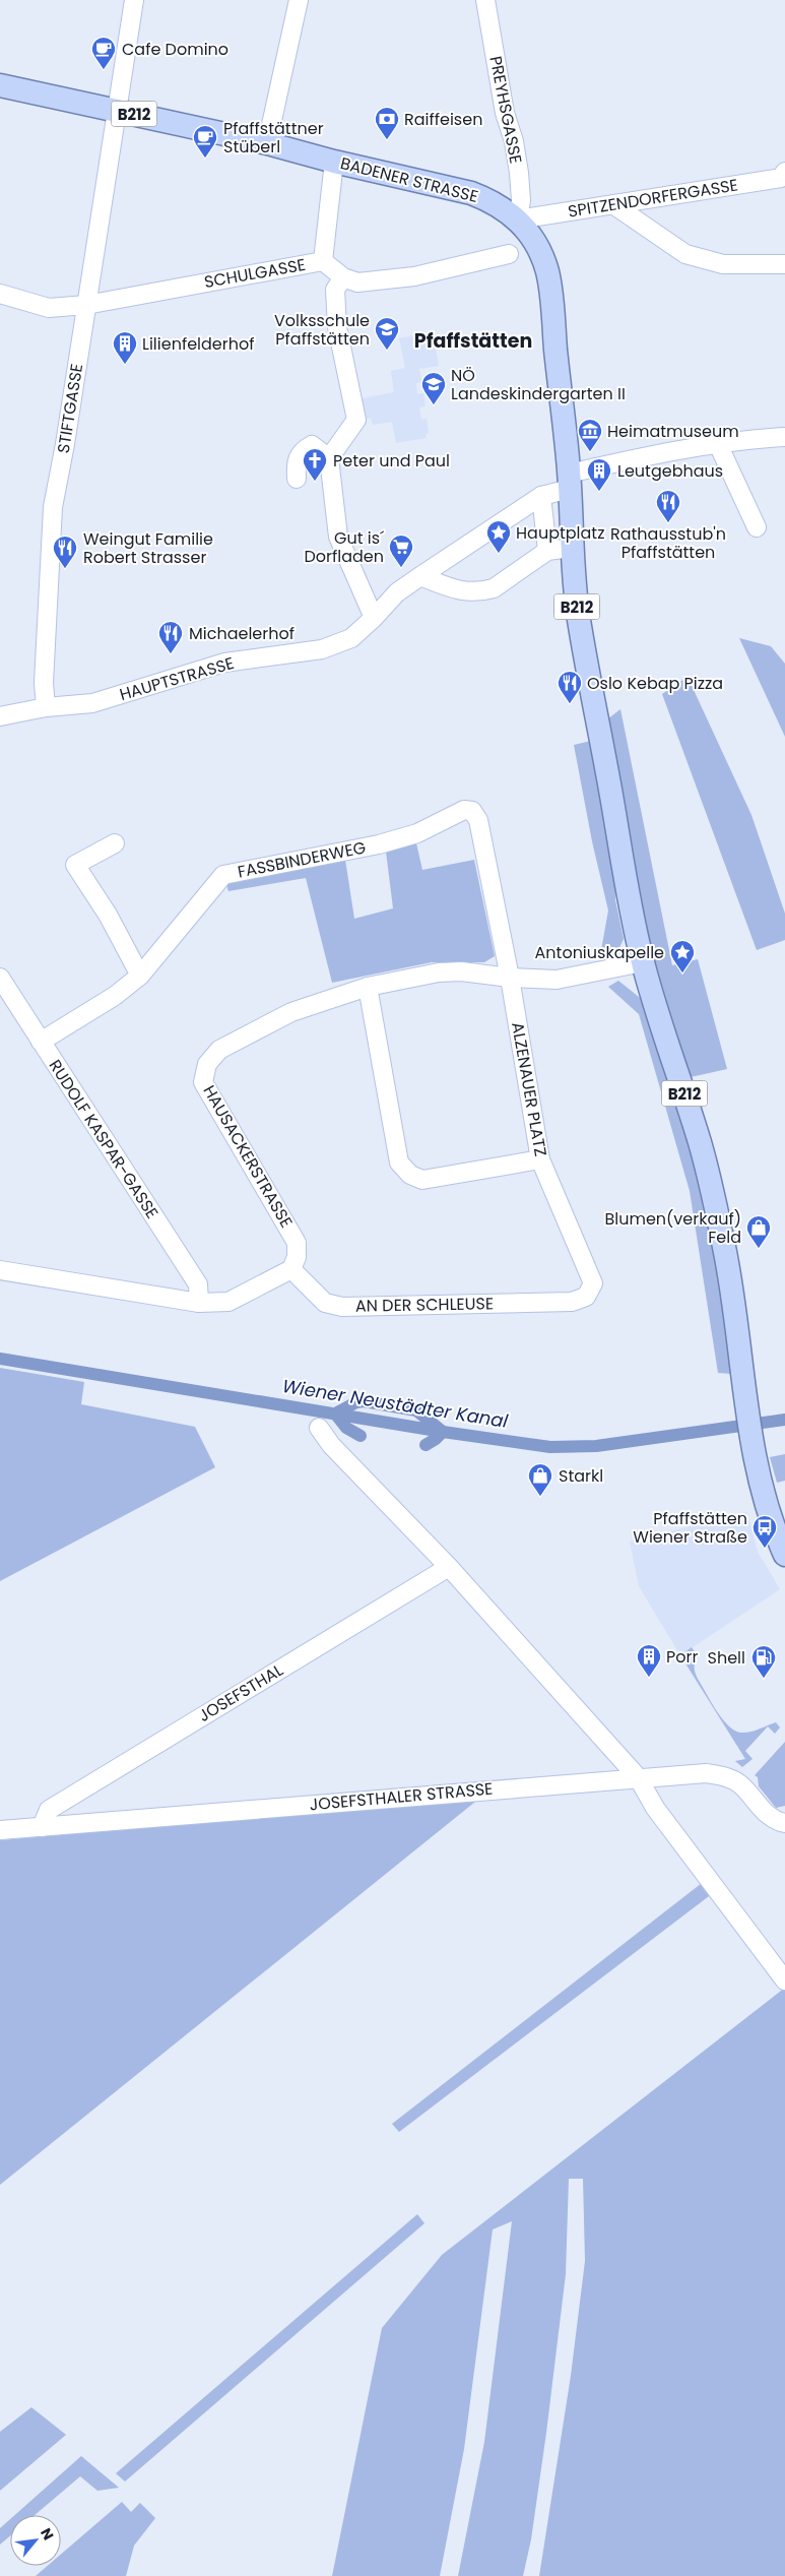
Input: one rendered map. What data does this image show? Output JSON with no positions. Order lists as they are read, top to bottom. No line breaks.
{"streets":{"main road":["B212","BADENER STRASSE"],"street":["PREYHSGASSE","SPITZENDORFERGASSE","SCHULGASSE","STIFTGASSE","HAUPTSTRASSE","FASSBINDERWEG","ALZENAUER PLATZ","RUDOLF KASPAR-GASSE","HAUSACKERSTRASSE","AN DER SCHLEUSE","JOSEFSTHAL","JOSEFSTHALER STRASSE"]},"crossings":[["PREYHSGASSE","BADENER STRASSE"],["PREYHSGASSE","SPITZENDORFERGASSE"],["B212","BADENER STRASSE"],["B212","HAUSACKERSTRASSE"],["BADENER STRASSE","SPITZENDORFERGASSE"],["BADENER STRASSE","STIFTGASSE"],["BADENER STRASSE","HAUSACKERSTRASSE"],["SCHULGASSE","STIFTGASSE"],["STIFTGASSE","HAUPTSTRASSE"],["FASSBINDERWEG","ALZENAUER PLATZ"],["FASSBINDERWEG","RUDOLF KASPAR-GASSE"],["ALZENAUER PLATZ","HAUSACKERSTRASSE"],["ALZENAUER PLATZ","AN DER SCHLEUSE"],["HAUSACKERSTRASSE","AN DER SCHLEUSE"],["JOSEFSTHAL","JOSEFSTHALER STRASSE"]],"districts":["Pfaffstätten"],"water":["Wiener Neustädter Kanal"],"places":{"cafe":["Cafe Domino","Pfaffstättner Stüberl"],"bank":["Raiffeisen"],"school or university":["Volksschule Pfaffstätten","NÖ Landeskindergarten II"],"building":["Lilienfelderhof","Leutgebhaus","Porr"],"museum":["Heimatmuseum"],"church":["Peter und Paul"],"restaurant":["Rathausstub'n Pfaffstätten","Weingut Familie Robert Strasser","Michaelerhof","Oslo Kebap Pizza"],"place":["Hauptplatz","Antoniuskapelle"],"supermarket":["Gut is´ Dorfladen"],"shop":["Blumen(verkauf) Feld","Starkl"],"bus stop":["Pfaffstätten Wiener Straße"],"fuel station":["Shell"]},"north":"top right"}
